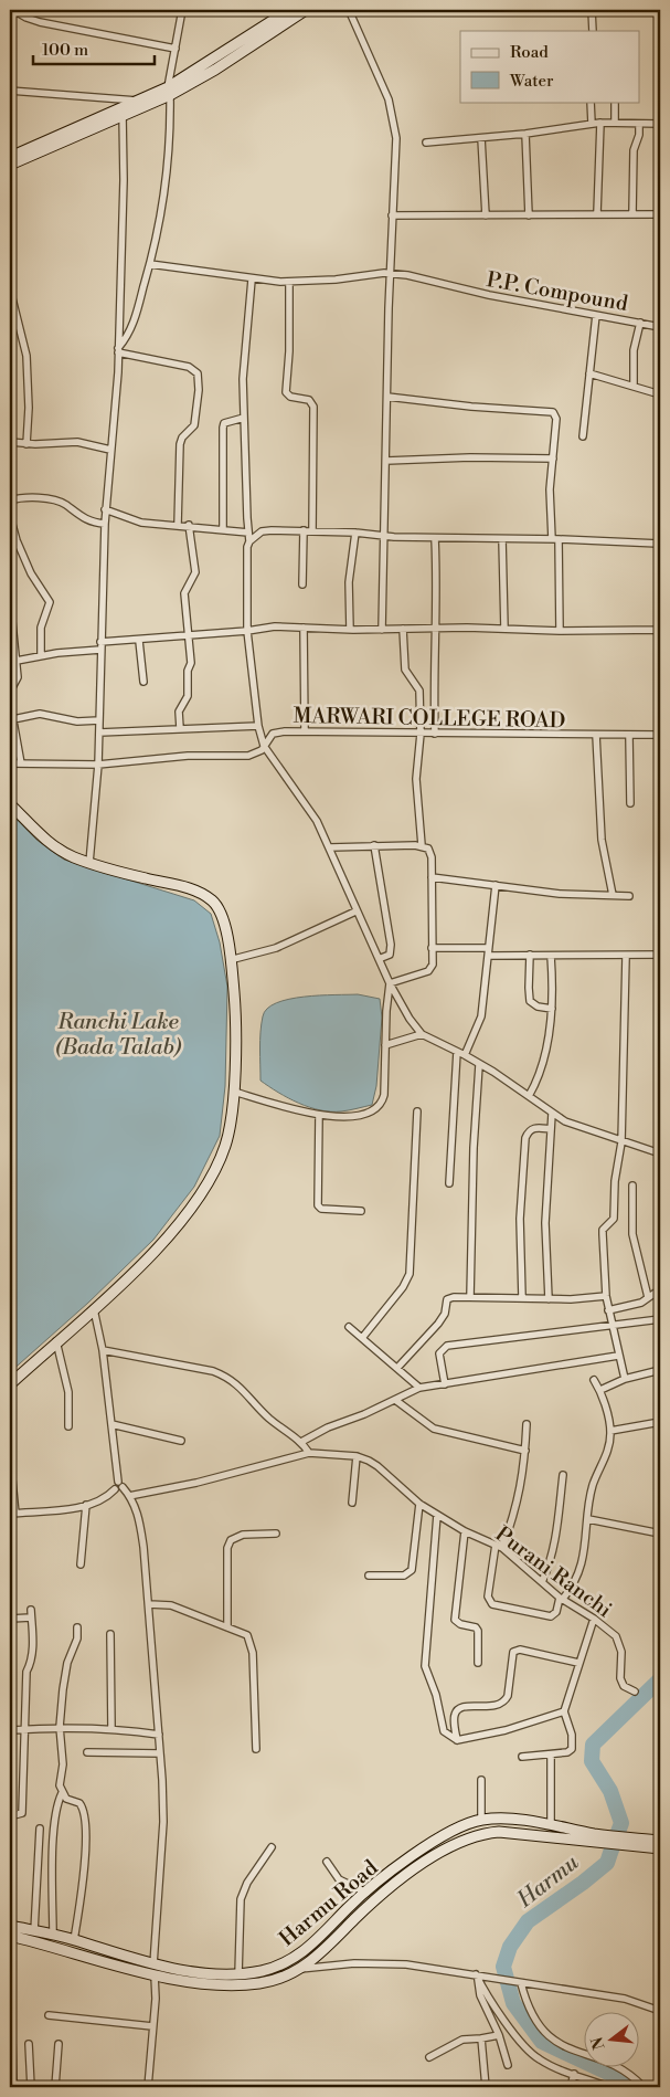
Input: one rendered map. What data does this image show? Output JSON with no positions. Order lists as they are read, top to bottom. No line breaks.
{"streets":{"main road":["Harmu Road"],"street":["P.P. Compound","MARWARI COLLEGE ROAD","Purani Ranchi"]},"water":["Ranchi Lake (Bada Talab)","Harmu"],"legend":["Road","Water"],"scale_bar":"100 m","north":"left"}
